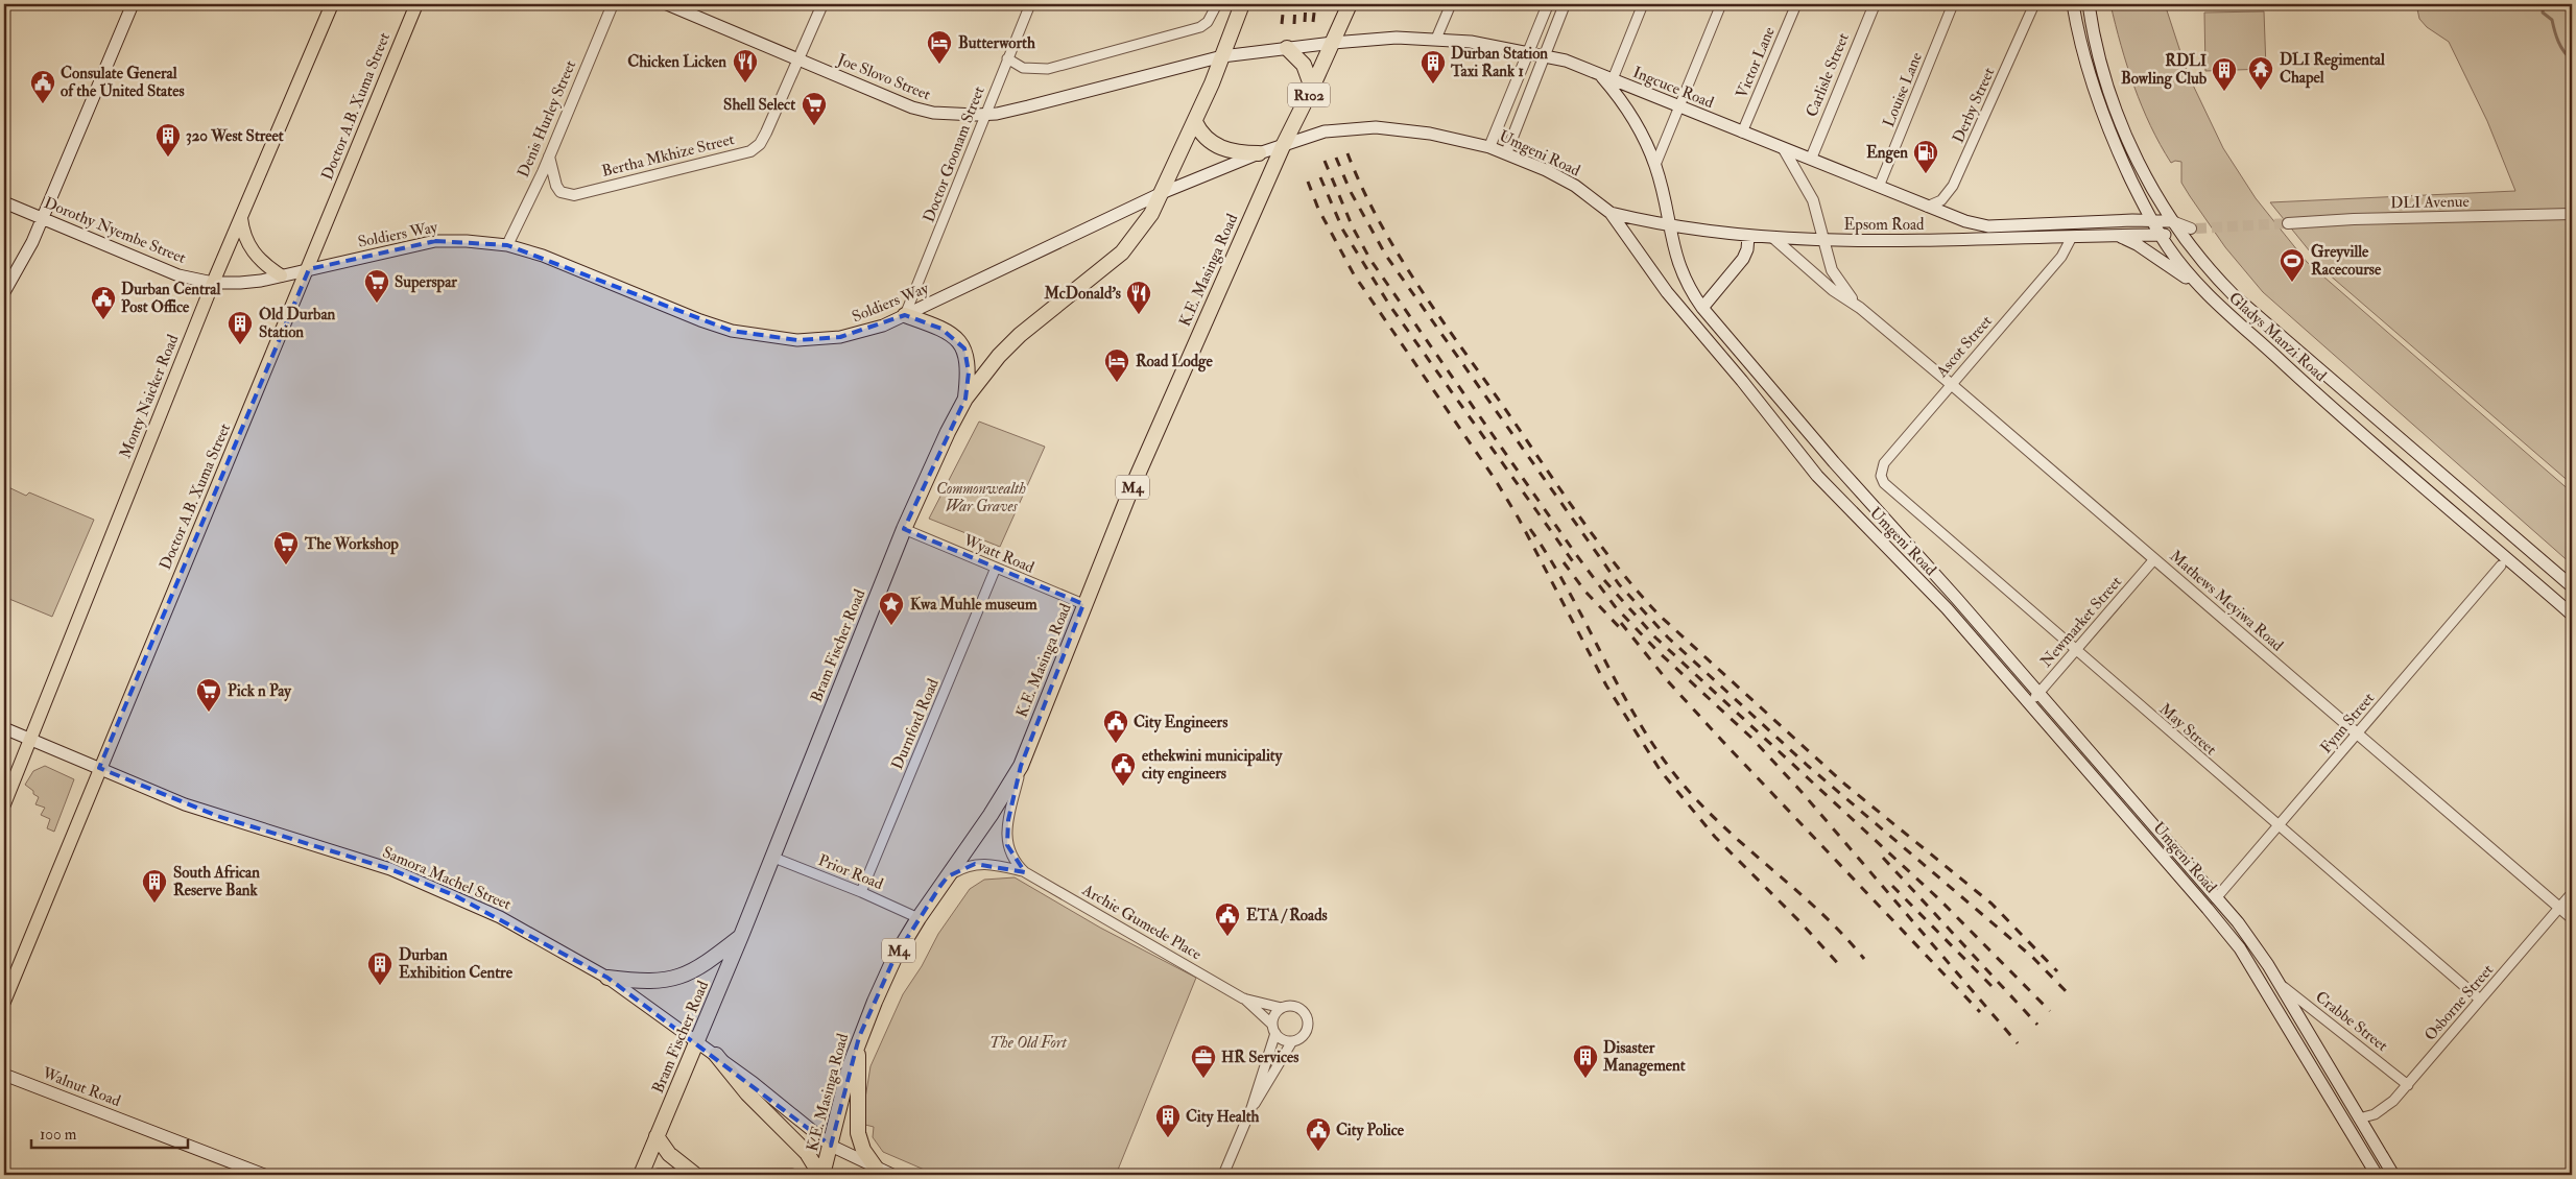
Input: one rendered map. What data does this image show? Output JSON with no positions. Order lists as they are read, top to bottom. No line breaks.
{"streets":{"highway":["R102","K.E. Masinga Road","M4","Bram Fischer Road"],"main road":["Joe Slovo Street","Ingcuce Road","Doctor A.B. Xuma Street","Umgeni Road","Epsom Road","Dorothy Nyembe Street","Soldiers Way","Gladys Manzi Road","Monty Naicker Road","Samora Machel Street","Walnut Road"],"street":["Victor Lane","Carlisle Street","Louise Lane","Derby Street","Denis Hurley Street","Doctor Goonam Street","Bertha Mkhize Street","DLI Avenue","Ascot Street","Wyatt Road","Mathews Meyiwa Road","Newmarket Street","Fynn Street","Durnford Road","May Street","Prior Road","Archie Gumede Place","Osborne Street","Crabbe Street"]},"crossings":[["Victor Lane","Ingcuce Road"],["Carlisle Street","Ingcuce Road"],["Joe Slovo Street","Ingcuce Road"],["Joe Slovo Street","R102"],["Joe Slovo Street","Umgeni Road"],["Joe Slovo Street","Doctor Goonam Street"],["Joe Slovo Street","Bertha Mkhize Street"],["Joe Slovo Street","Soldiers Way"],["Joe Slovo Street","K.E. Masinga Road"],["Joe Slovo Street","Bram Fischer Road"],["Ingcuce Road","Louise Lane"],["Ingcuce Road","R102"],["Ingcuce Road","Derby Street"],["Ingcuce Road","Umgeni Road"],["Ingcuce Road","Soldiers Way"],["Ingcuce Road","K.E. Masinga Road"],["Ingcuce Road","Gladys Manzi Road"],["Ingcuce Road","Mathews Meyiwa Road"],["Ingcuce Road","Bram Fischer Road"],["R102","Umgeni Road"],["R102","Soldiers Way"],["R102","K.E. Masinga Road"],["R102","Bram Fischer Road"],["Doctor A.B. Xuma Street","Dorothy Nyembe Street"],["Doctor A.B. Xuma Street","Soldiers Way"],["Doctor A.B. Xuma Street","Samora Machel Street"],["Denis Hurley Street","Bertha Mkhize Street"],["Denis Hurley Street","Soldiers Way"],["Umgeni Road","Epsom Road"],["Umgeni Road","Soldiers Way"],["Umgeni Road","K.E. Masinga Road"],["Umgeni Road","Newmarket Street"],["Umgeni Road","Bram Fischer Road"],["Umgeni Road","Fynn Street"],["Umgeni Road","Osborne Street"],["Umgeni Road","Crabbe Street"],["Doctor Goonam Street","Soldiers Way"],["Epsom Road","Gladys Manzi Road"],["Epsom Road","Ascot Street"],["Epsom Road","Mathews Meyiwa Road"],["Dorothy Nyembe Street","Soldiers Way"],["Dorothy Nyembe Street","Monty Naicker Road"],["Soldiers Way","K.E. Masinga Road"],["Soldiers Way","Bram Fischer Road"],["K.E. Masinga Road","Wyatt Road"],["K.E. Masinga Road","Bram Fischer Road"],["K.E. Masinga Road","Prior Road"],["K.E. Masinga Road","Samora Machel Street"],["K.E. Masinga Road","Archie Gumede Place"],["Gladys Manzi Road","Fynn Street"],["Ascot Street","Mathews Meyiwa Road"],["Ascot Street","May Street"],["Monty Naicker Road","Samora Machel Street"],["Wyatt Road","Bram Fischer Road"],["Wyatt Road","Durnford Road"],["Mathews Meyiwa Road","Newmarket Street"],["Mathews Meyiwa Road","Fynn Street"],["Mathews Meyiwa Road","Osborne Street"],["Newmarket Street","May Street"],["Bram Fischer Road","Prior Road"],["Bram Fischer Road","Samora Machel Street"],["Fynn Street","May Street"],["Durnford Road","Prior Road"],["May Street","Osborne Street"],["Osborne Street","Crabbe Street"]],"parks":["Commonwealth War Graves","The Old Fort"],"places":{"hotel":["Butterworth","Road Lodge"],"restaurant":["Chicken Licken","McDonald's"],"building":["Durban Station Taxi Rank 1","RDLI Bowling Club","320 West Street","Old Durban Station","South African Reserve Bank","Durban Exhibition Centre","Disaster Management","City Health"],"temple":["DLI Regimental Chapel"],"public building":["Consulate General of the United States","Durban Central Post Office","City Engineers","ethekwini municipality city engineers","ETA / Roads","City Police"],"supermarket":["Shell Select","Superspar","The Workshop","Pick n Pay"],"fuel station":["Engen"],"sports":["Greyville Racecourse"],"place":["Kwa Muhle museum"],"office":["HR Services"]},"scale_bar":"100 m"}
